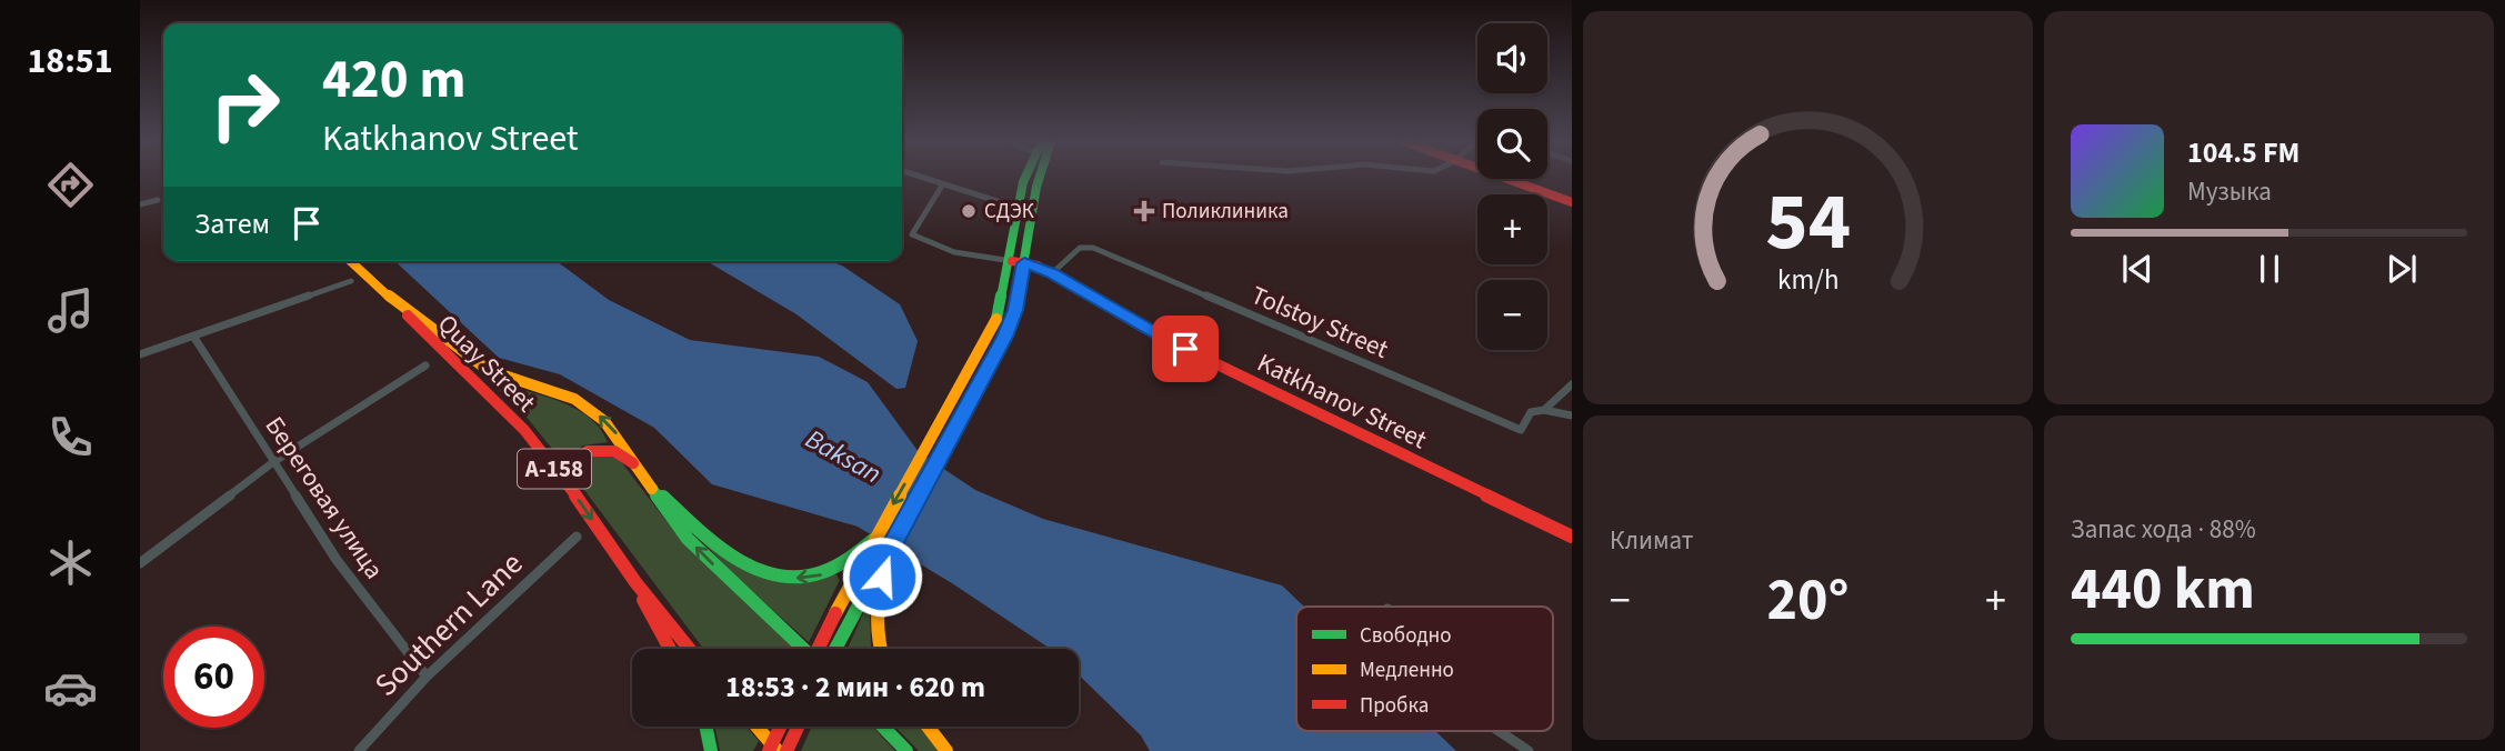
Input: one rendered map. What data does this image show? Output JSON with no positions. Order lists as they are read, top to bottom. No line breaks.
{"streets":{"main road":["Quay Street","Katkhanov Street","А-158"],"street":["Tolstoy Street","Береговая улица","Southern Lane"]},"crossings":[["Tolstoy Street","Katkhanov Street"],["Quay Street","А-158"],["Береговая улица","Southern Lane"]],"water":["Baksan"],"places":{"other":["СДЭК"],"health":["Поликлиника"]},"legend":["Свободно","Медленно","Пробка"],"page":{"tabs":"18:51","map_buttons":["+","−"],"turn":["420 m","Katkhanov Street"],"song":["104.5 FM","Музыка"],"then":"Затем","tile":["Климат",["Запас хода · 88%","440 km"]],"heat":["−","20°","+"],"limit":"60","trip":"18:53 · 2 мин · 620 m","gauge":["54","km/h"]}}
